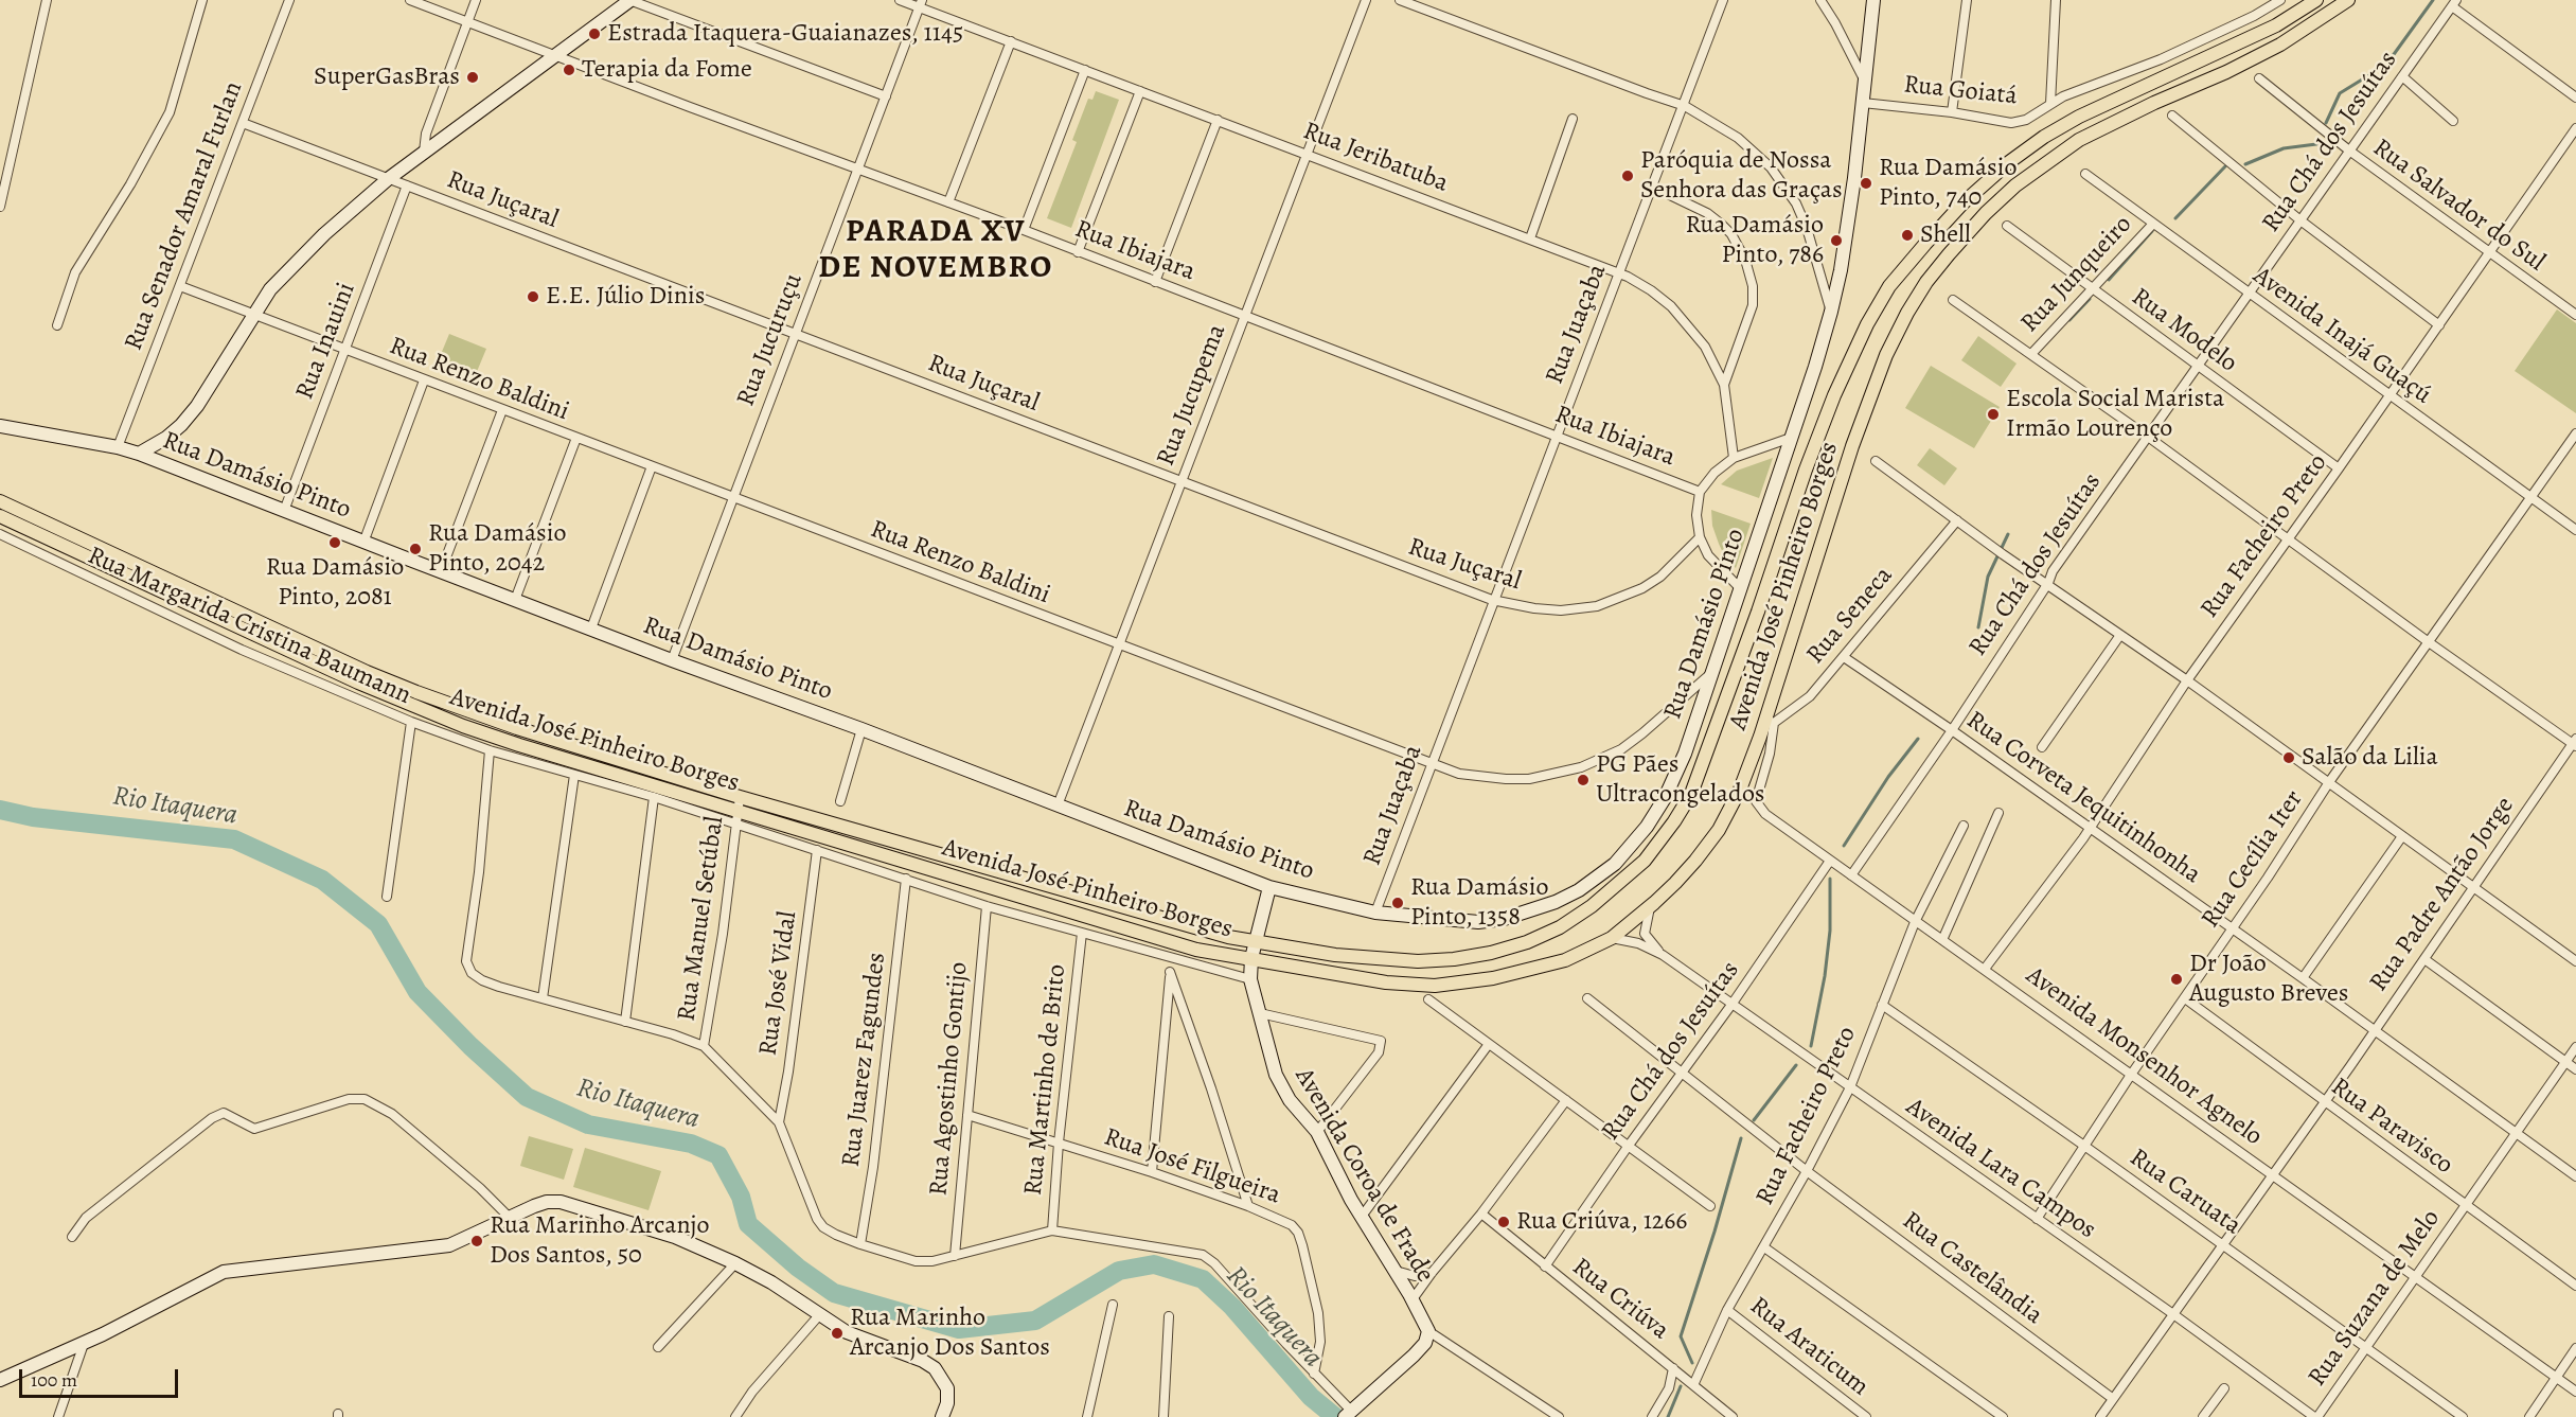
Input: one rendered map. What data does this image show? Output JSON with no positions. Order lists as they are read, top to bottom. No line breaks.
{"streets":{"main road":["Avenida José Pinheiro Borges"],"street":["Rua Goiatá","Rua Chá dos Jesuítas","Rua Jeribatuba","Rua Juçaral","Rua Salvador do Sul","Rua Senador Amaral Furlan","Rua Ibiajara","Rua Junqueiro","Rua Juaçaba","Rua Modelo","Avenida Inajá Guaçú","Rua Jucuruçu","Rua Inauini","Rua Renzo Baldini","Rua Jucupema","Rua Damásio Pinto","Rua Facheiro Preto","Rua Seneca","Rua Margarida Cristina Baumann","Rua Corveta Jequitinhonha","Rua Cecília Iter","Rua Padre Antão Jorge","Rua Manuel Setúbal","Rua José Vidal","Avenida Monsenhor Agnelo","Rua Juarez Fagundes","Rua Agostinho Gontijo","Rua Martinho de Brito","Rua Paravisco","Rua José Filgueira","Avenida Lara Campos","Avenida Coroa de Frade","Rua Caruata","Rua Castelândia","Rua Suzana de Melo","Rua Criúva","Rua Araticum"]},"crossings":[["Rua Goiatá","Rua Damásio Pinto"],["Rua Chá dos Jesuítas","Rua Salvador do Sul"],["Rua Chá dos Jesuítas","Rua Modelo"],["Rua Chá dos Jesuítas","Avenida Inajá Guaçú"],["Rua Chá dos Jesuítas","Rua Corveta Jequitinhonha"],["Rua Chá dos Jesuítas","Avenida Monsenhor Agnelo"],["Rua Chá dos Jesuítas","Avenida Lara Campos"],["Rua Chá dos Jesuítas","Rua Castelândia"],["Rua Chá dos Jesuítas","Rua Criúva"],["Rua Jeribatuba","Rua Juaçaba"],["Rua Jeribatuba","Rua Jucuruçu"],["Rua Jeribatuba","Rua Jucupema"],["Rua Juçaral","Rua Senador Amaral Furlan"],["Rua Juçaral","Rua Juaçaba"],["Rua Juçaral","Rua Jucuruçu"],["Rua Juçaral","Rua Inauini"],["Rua Juçaral","Rua Jucupema"],["Rua Salvador do Sul","Rua Facheiro Preto"],["Rua Senador Amaral Furlan","Rua Renzo Baldini"],["Rua Senador Amaral Furlan","Rua Damásio Pinto"],["Rua Ibiajara","Rua Juaçaba"],["Rua Ibiajara","Rua Jucuruçu"],["Rua Ibiajara","Rua Jucupema"],["Rua Junqueiro","Rua Modelo"],["Rua Junqueiro","Avenida Inajá Guaçú"],["Rua Juaçaba","Rua Renzo Baldini"],["Rua Juaçaba","Rua Damásio Pinto"],["Rua Modelo","Rua Facheiro Preto"],["Avenida Inajá Guaçú","Rua Facheiro Preto"],["Avenida Inajá Guaçú","Rua Cecília Iter"],["Rua Jucuruçu","Rua Renzo Baldini"],["Rua Jucuruçu","Rua Damásio Pinto"],["Rua Inauini","Rua Renzo Baldini"],["Rua Inauini","Rua Damásio Pinto"],["Rua Renzo Baldini","Rua Jucupema"],["Rua Renzo Baldini","Rua Damásio Pinto"],["Rua Jucupema","Rua Damásio Pinto"],["Rua Damásio Pinto","Avenida Coroa de Frade"],["Rua Facheiro Preto","Rua Corveta Jequitinhonha"],["Rua Facheiro Preto","Avenida Monsenhor Agnelo"],["Rua Facheiro Preto","Avenida Lara Campos"],["Rua Facheiro Preto","Rua Caruata"],["Rua Facheiro Preto","Rua Castelândia"],["Rua Facheiro Preto","Rua Criúva"],["Rua Facheiro Preto","Rua Araticum"],["Avenida José Pinheiro Borges","Rua Seneca"],["Avenida José Pinheiro Borges","Rua Margarida Cristina Baumann"],["Avenida José Pinheiro Borges","Rua Manuel Setúbal"],["Avenida José Pinheiro Borges","Avenida Monsenhor Agnelo"],["Avenida José Pinheiro Borges","Avenida Lara Campos"],["Avenida José Pinheiro Borges","Avenida Coroa de Frade"],["Rua Seneca","Rua Corveta Jequitinhonha"],["Rua Seneca","Avenida Monsenhor Agnelo"],["Rua Margarida Cristina Baumann","Rua Manuel Setúbal"],["Rua Margarida Cristina Baumann","Rua José Vidal"],["Rua Margarida Cristina Baumann","Rua Juarez Fagundes"],["Rua Margarida Cristina Baumann","Rua Agostinho Gontijo"],["Rua Margarida Cristina Baumann","Rua Martinho de Brito"],["Rua Margarida Cristina Baumann","Avenida Coroa de Frade"],["Rua Corveta Jequitinhonha","Rua Cecília Iter"],["Rua Corveta Jequitinhonha","Rua Padre Antão Jorge"],["Rua Corveta Jequitinhonha","Rua Suzana de Melo"],["Rua Cecília Iter","Avenida Monsenhor Agnelo"],["Rua Cecília Iter","Rua Paravisco"],["Rua Cecília Iter","Avenida Lara Campos"],["Rua Cecília Iter","Rua Caruata"],["Rua Padre Antão Jorge","Avenida Monsenhor Agnelo"],["Rua Padre Antão Jorge","Rua Paravisco"],["Rua Padre Antão Jorge","Avenida Lara Campos"],["Rua Padre Antão Jorge","Rua Caruata"],["Rua Padre Antão Jorge","Rua Castelândia"],["Avenida Monsenhor Agnelo","Rua Suzana de Melo"],["Rua Agostinho Gontijo","Rua José Filgueira"],["Rua Martinho de Brito","Rua José Filgueira"],["Rua Paravisco","Rua Suzana de Melo"],["Avenida Lara Campos","Rua Suzana de Melo"],["Rua Caruata","Rua Suzana de Melo"]],"districts":["PARADA XV DE NOVEMBRO"],"water":["Rio Itaquera"],"places":["Estrada Itaquera-Guaianazes, 1145","Terapia da Fome","SuperGasBras","Paróquia de Nossa Senhora das Graças","Rua Damásio Pinto, 740","Shell","Rua Damásio Pinto, 786","E.E. Júlio Dinis","Escola Social Marista Irmão Lourenço","Rua Damásio Pinto, 2081","Rua Damásio Pinto, 2042","Salão da Lilia","PG Pães Ultracongelados","Rua Damásio Pinto, 1358","Dr João Augusto Breves","Rua Criúva, 1266","Rua Marinho Arcanjo Dos Santos, 50","Rua Marinho Arcanjo Dos Santos"],"scale_bar":"100 m"}
